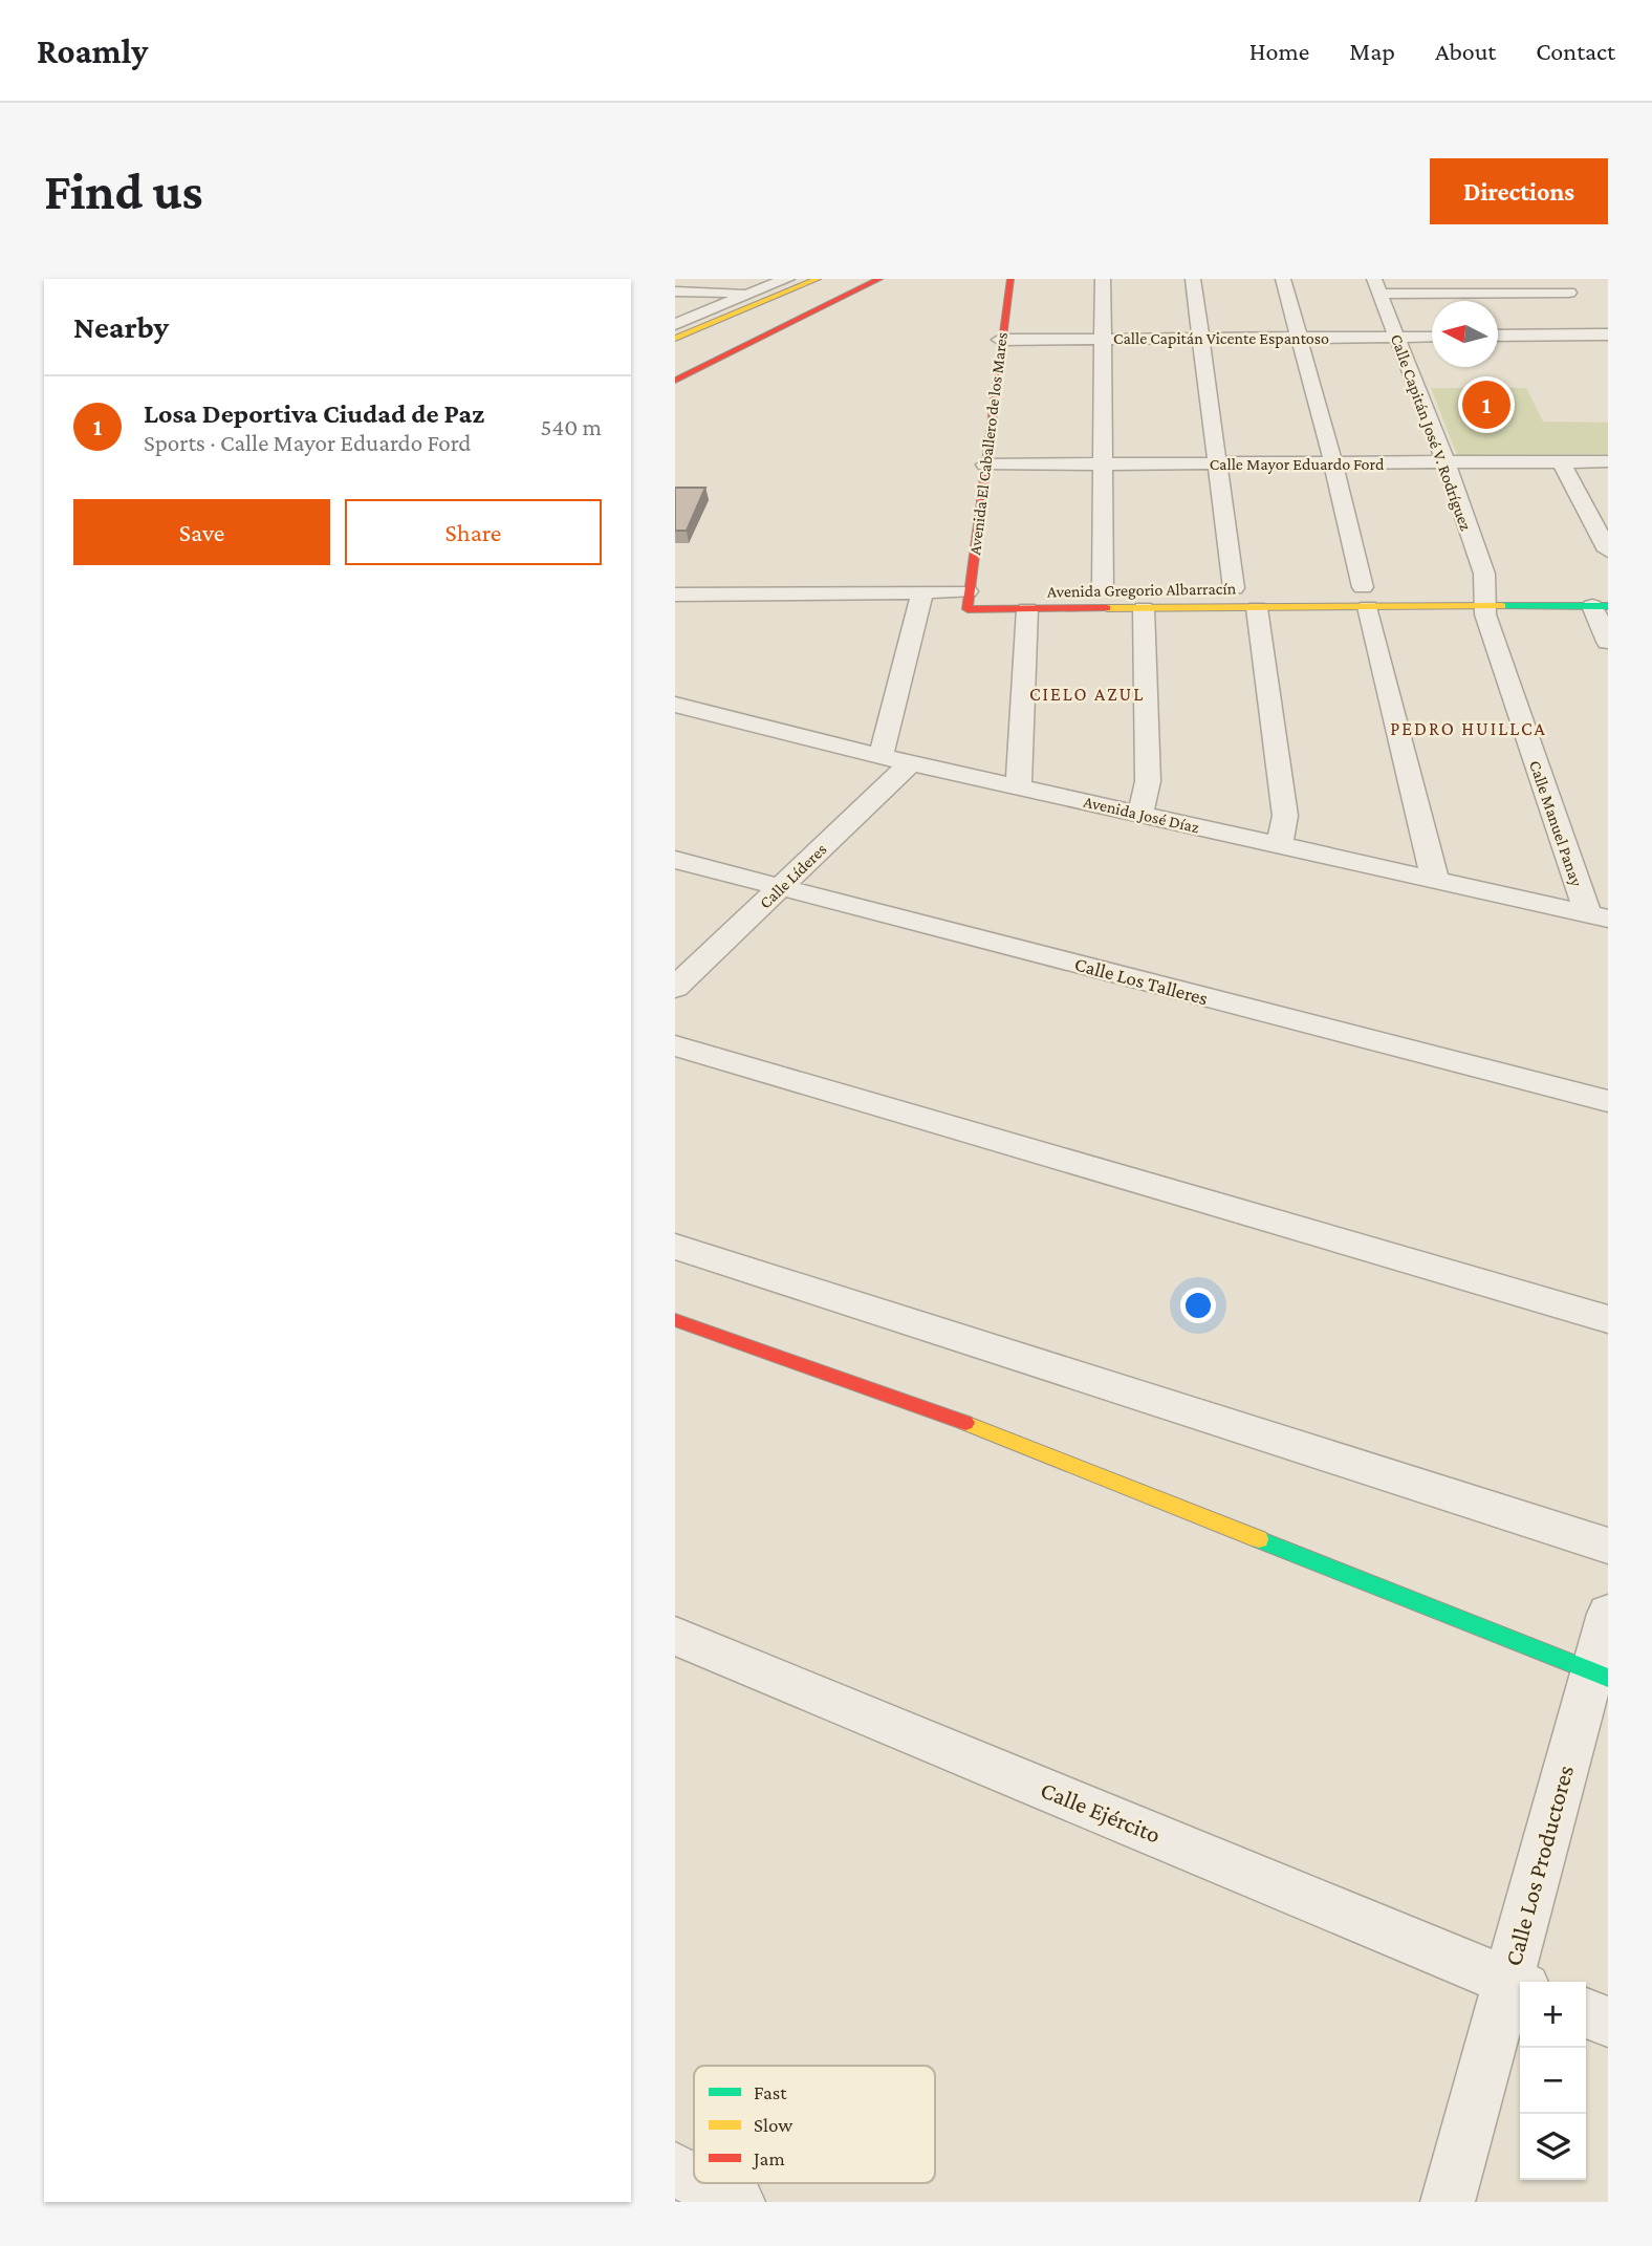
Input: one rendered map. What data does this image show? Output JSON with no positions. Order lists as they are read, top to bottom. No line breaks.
{"streets":{"street":["Calle Capitán Vicente Espantoso","Calle Capitán José V. Rodríguez","Avenida El Caballero de los Mares","Calle Mayor Eduardo Ford","Avenida Gregorio Albarracín","Avenida José Díaz","Calle Manuel Panay","Calle Líderes","Calle Los Talleres","Calle Ejército","Calle Los Productores"]},"crossings":[["Calle Capitán Vicente Espantoso","Calle Capitán José V. Rodríguez"],["Calle Capitán Vicente Espantoso","Avenida El Caballero de los Mares"],["Calle Capitán José V. Rodríguez","Calle Mayor Eduardo Ford"],["Calle Capitán José V. Rodríguez","Avenida Gregorio Albarracín"],["Calle Capitán José V. Rodríguez","Calle Manuel Panay"],["Avenida El Caballero de los Mares","Calle Mayor Eduardo Ford"],["Avenida El Caballero de los Mares","Avenida Gregorio Albarracín"],["Avenida Gregorio Albarracín","Calle Manuel Panay"],["Avenida José Díaz","Calle Manuel Panay"],["Avenida José Díaz","Calle Líderes"],["Calle Líderes","Calle Los Talleres"],["Calle Ejército","Calle Los Productores"]],"districts":["CIELO AZUL","PEDRO HUILLCA"],"legend":["Fast","Slow","Jam"],"north":"left","page":{"header":"Roamly","nav":["Home","Map","About","Contact"],"buttons":["Directions",["Save","Share"]],"title":"Find us","heading":"Nearby","list":[{"mark":"1","name":"Losa Deportiva Ciudad de Paz","note":"Sports · Calle Mayor Eduardo Ford","value":"540 m"}],"pins":"1","map_buttons":["+","−"]}}
